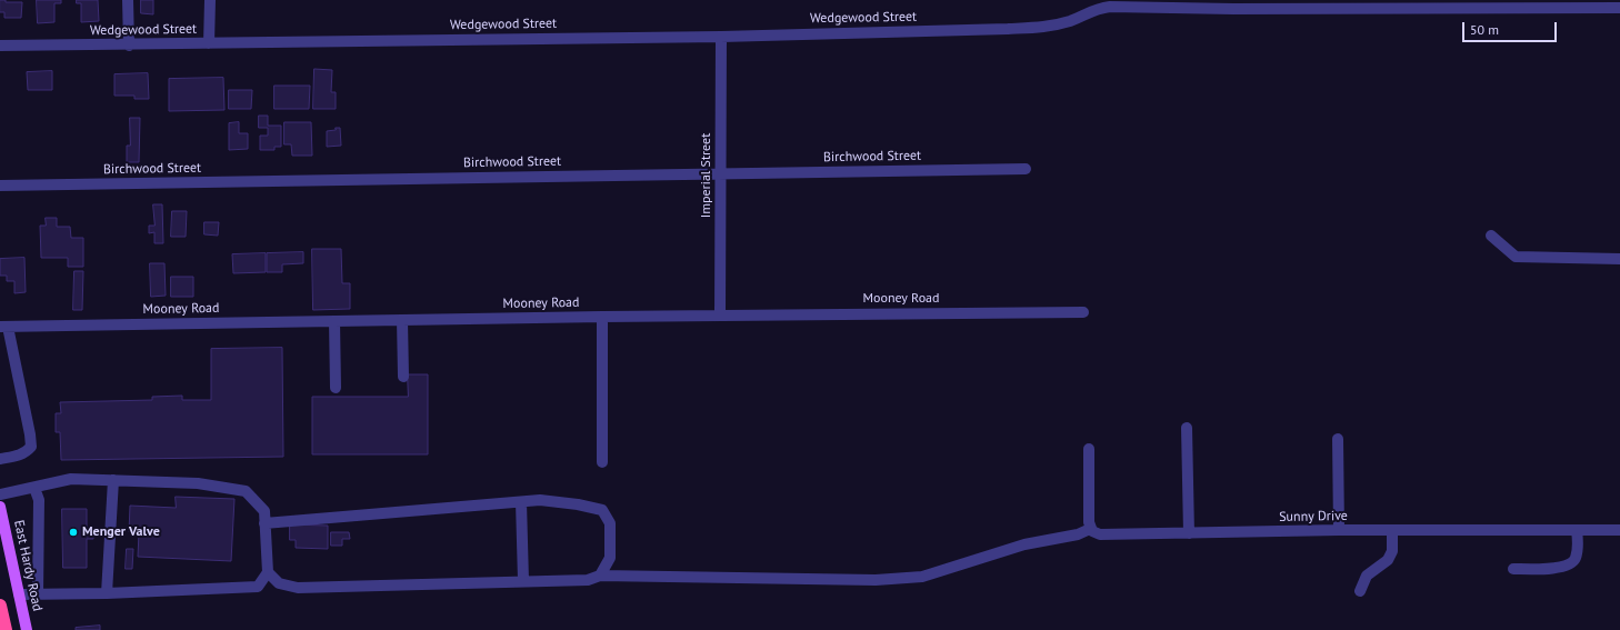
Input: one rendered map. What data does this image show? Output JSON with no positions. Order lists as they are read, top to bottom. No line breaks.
{"streets":{"main road":["East Hardy Road"],"street":["Wedgewood Street","Birchwood Street","Imperial Street","Mooney Road","Sunny Drive"]},"crossings":[["Wedgewood Street","Imperial Street"],["Birchwood Street","Imperial Street"],["Imperial Street","Mooney Road"]],"places":["Menger Valve"],"scale_bar":"50 m"}
